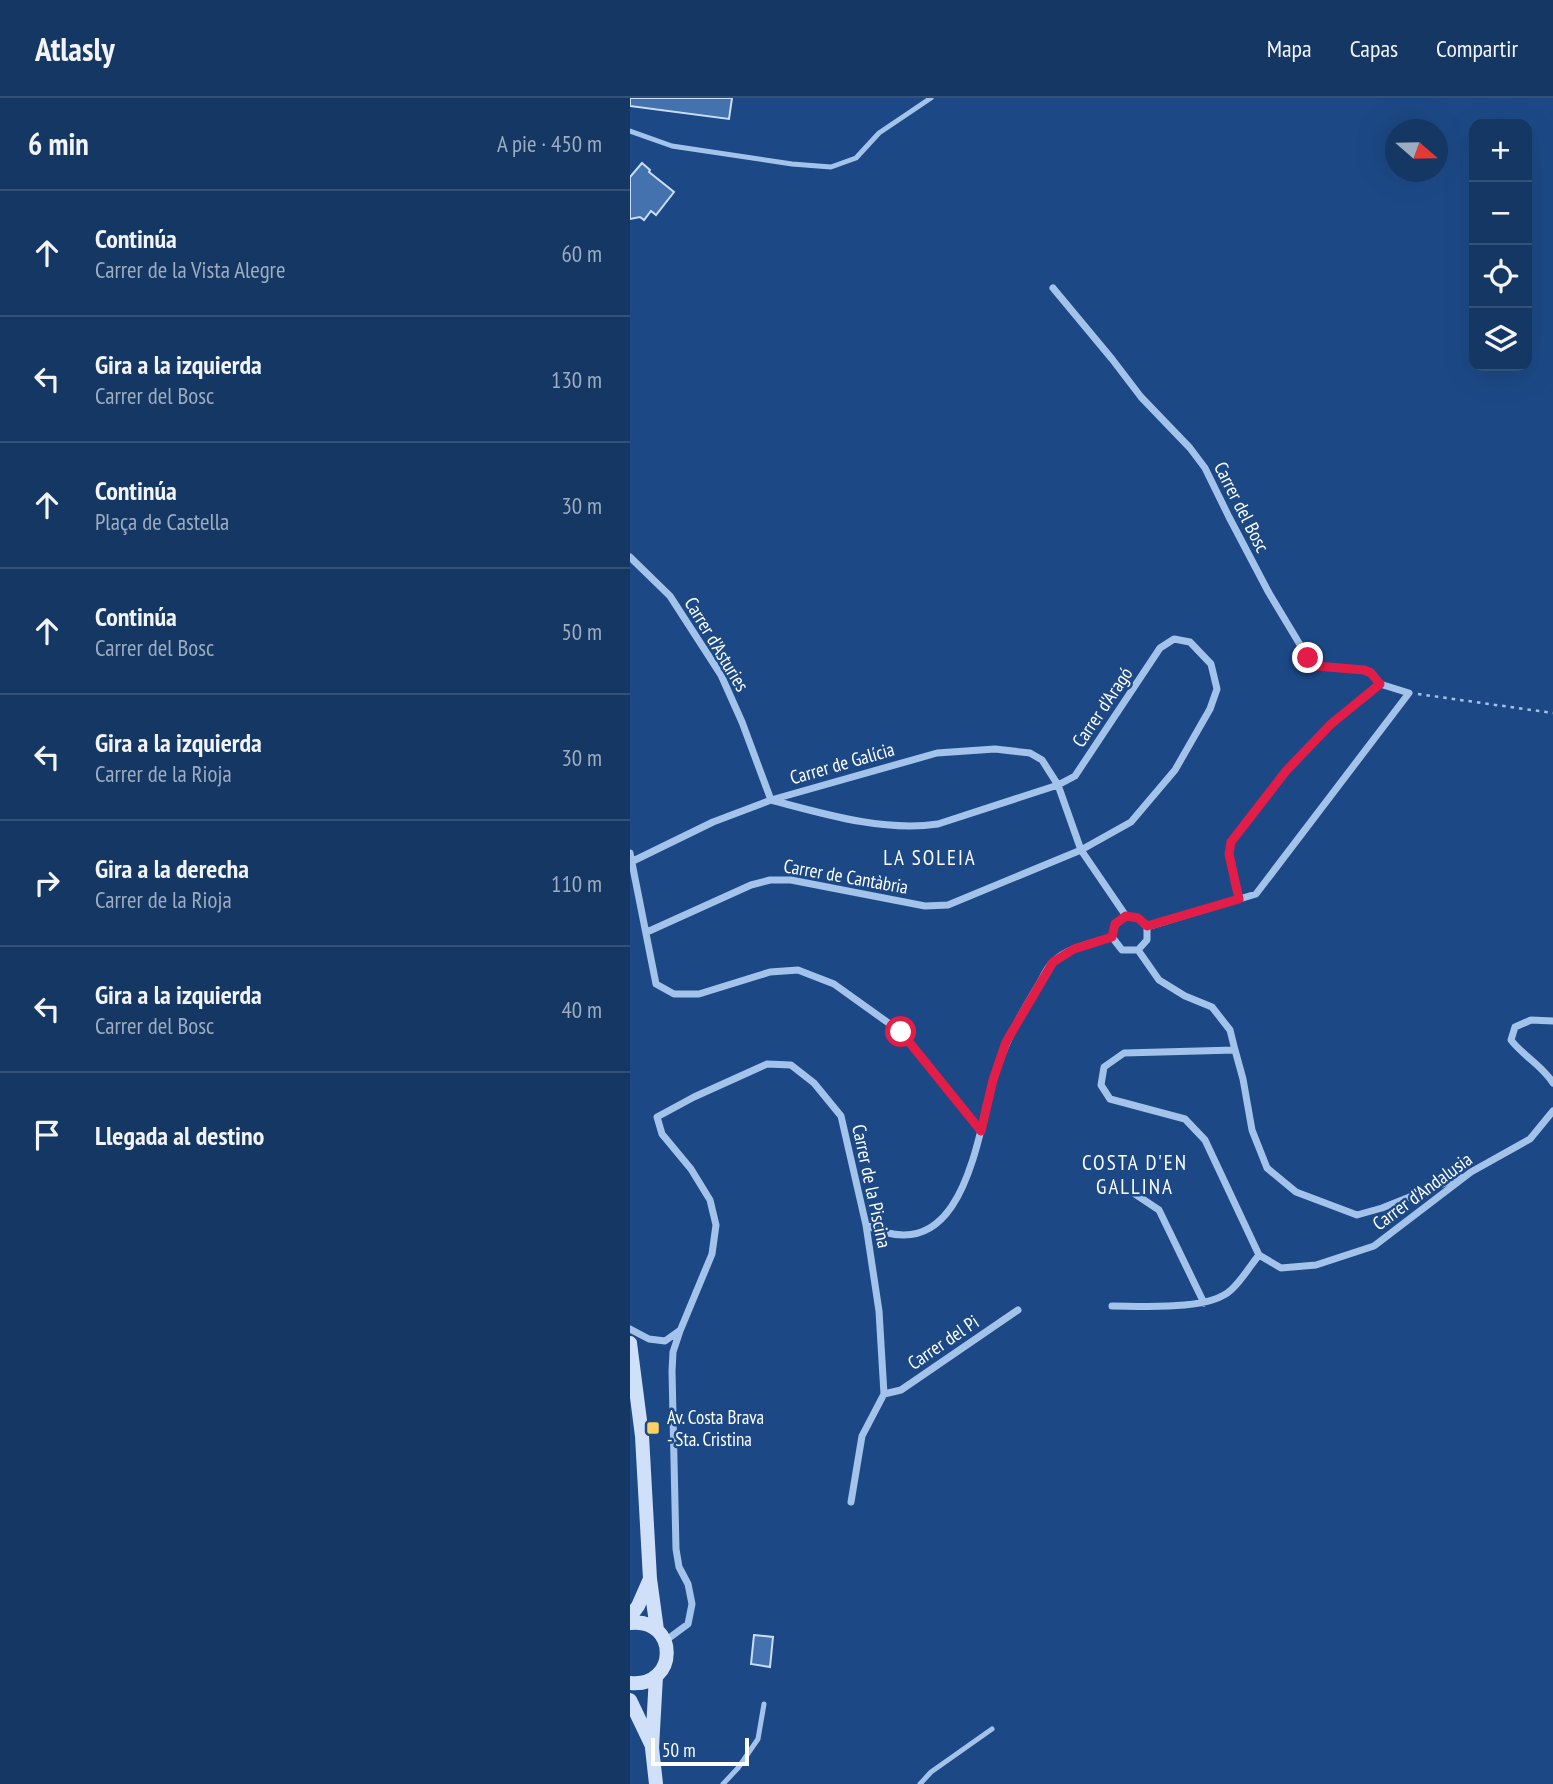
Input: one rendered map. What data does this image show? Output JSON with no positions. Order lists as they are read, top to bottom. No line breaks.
{"streets":{"street":["Carrer del Bosc","Carrer d'Asturies","Carrer d'Aragó","Carrer de Galícia","Carrer de Cantàbria","Carrer de la Piscina","Carrer d'Andalusia","Carrer del Pi"]},"crossings":[["Carrer d'Asturies","Carrer d'Aragó"],["Carrer d'Asturies","Carrer de Galícia"],["Carrer d'Aragó","Carrer de Galícia"],["Carrer d'Aragó","Carrer de Cantàbria"],["Carrer de Galícia","Carrer de Cantàbria"],["Carrer de la Piscina","Carrer del Pi"]],"districts":["LA SOLEIA","COSTA D'EN GALLINA"],"places":{"transit":["Av. Costa Brava - Sta. Cristina"]},"scale_bar":"50 m","north":"right","page":{"header":"Atlasly","nav":["Mapa","Capas","Compartir"],"heading":["6 min","A pie · 450 m"],"map_buttons":["+","−"],"list":[["Continúa","Carrer de la Vista Alegre","60 m"],["Gira a la izquierda","Carrer del Bosc","130 m"],["Continúa","Plaça de Castella","30 m"],["Continúa","Carrer del Bosc","50 m"],["Gira a la izquierda","Carrer de la Rioja","30 m"],["Gira a la derecha","Carrer de la Rioja","110 m"],["Gira a la izquierda","Carrer del Bosc","40 m"],"Llegada al destino"],"scale":"50 m"}}
